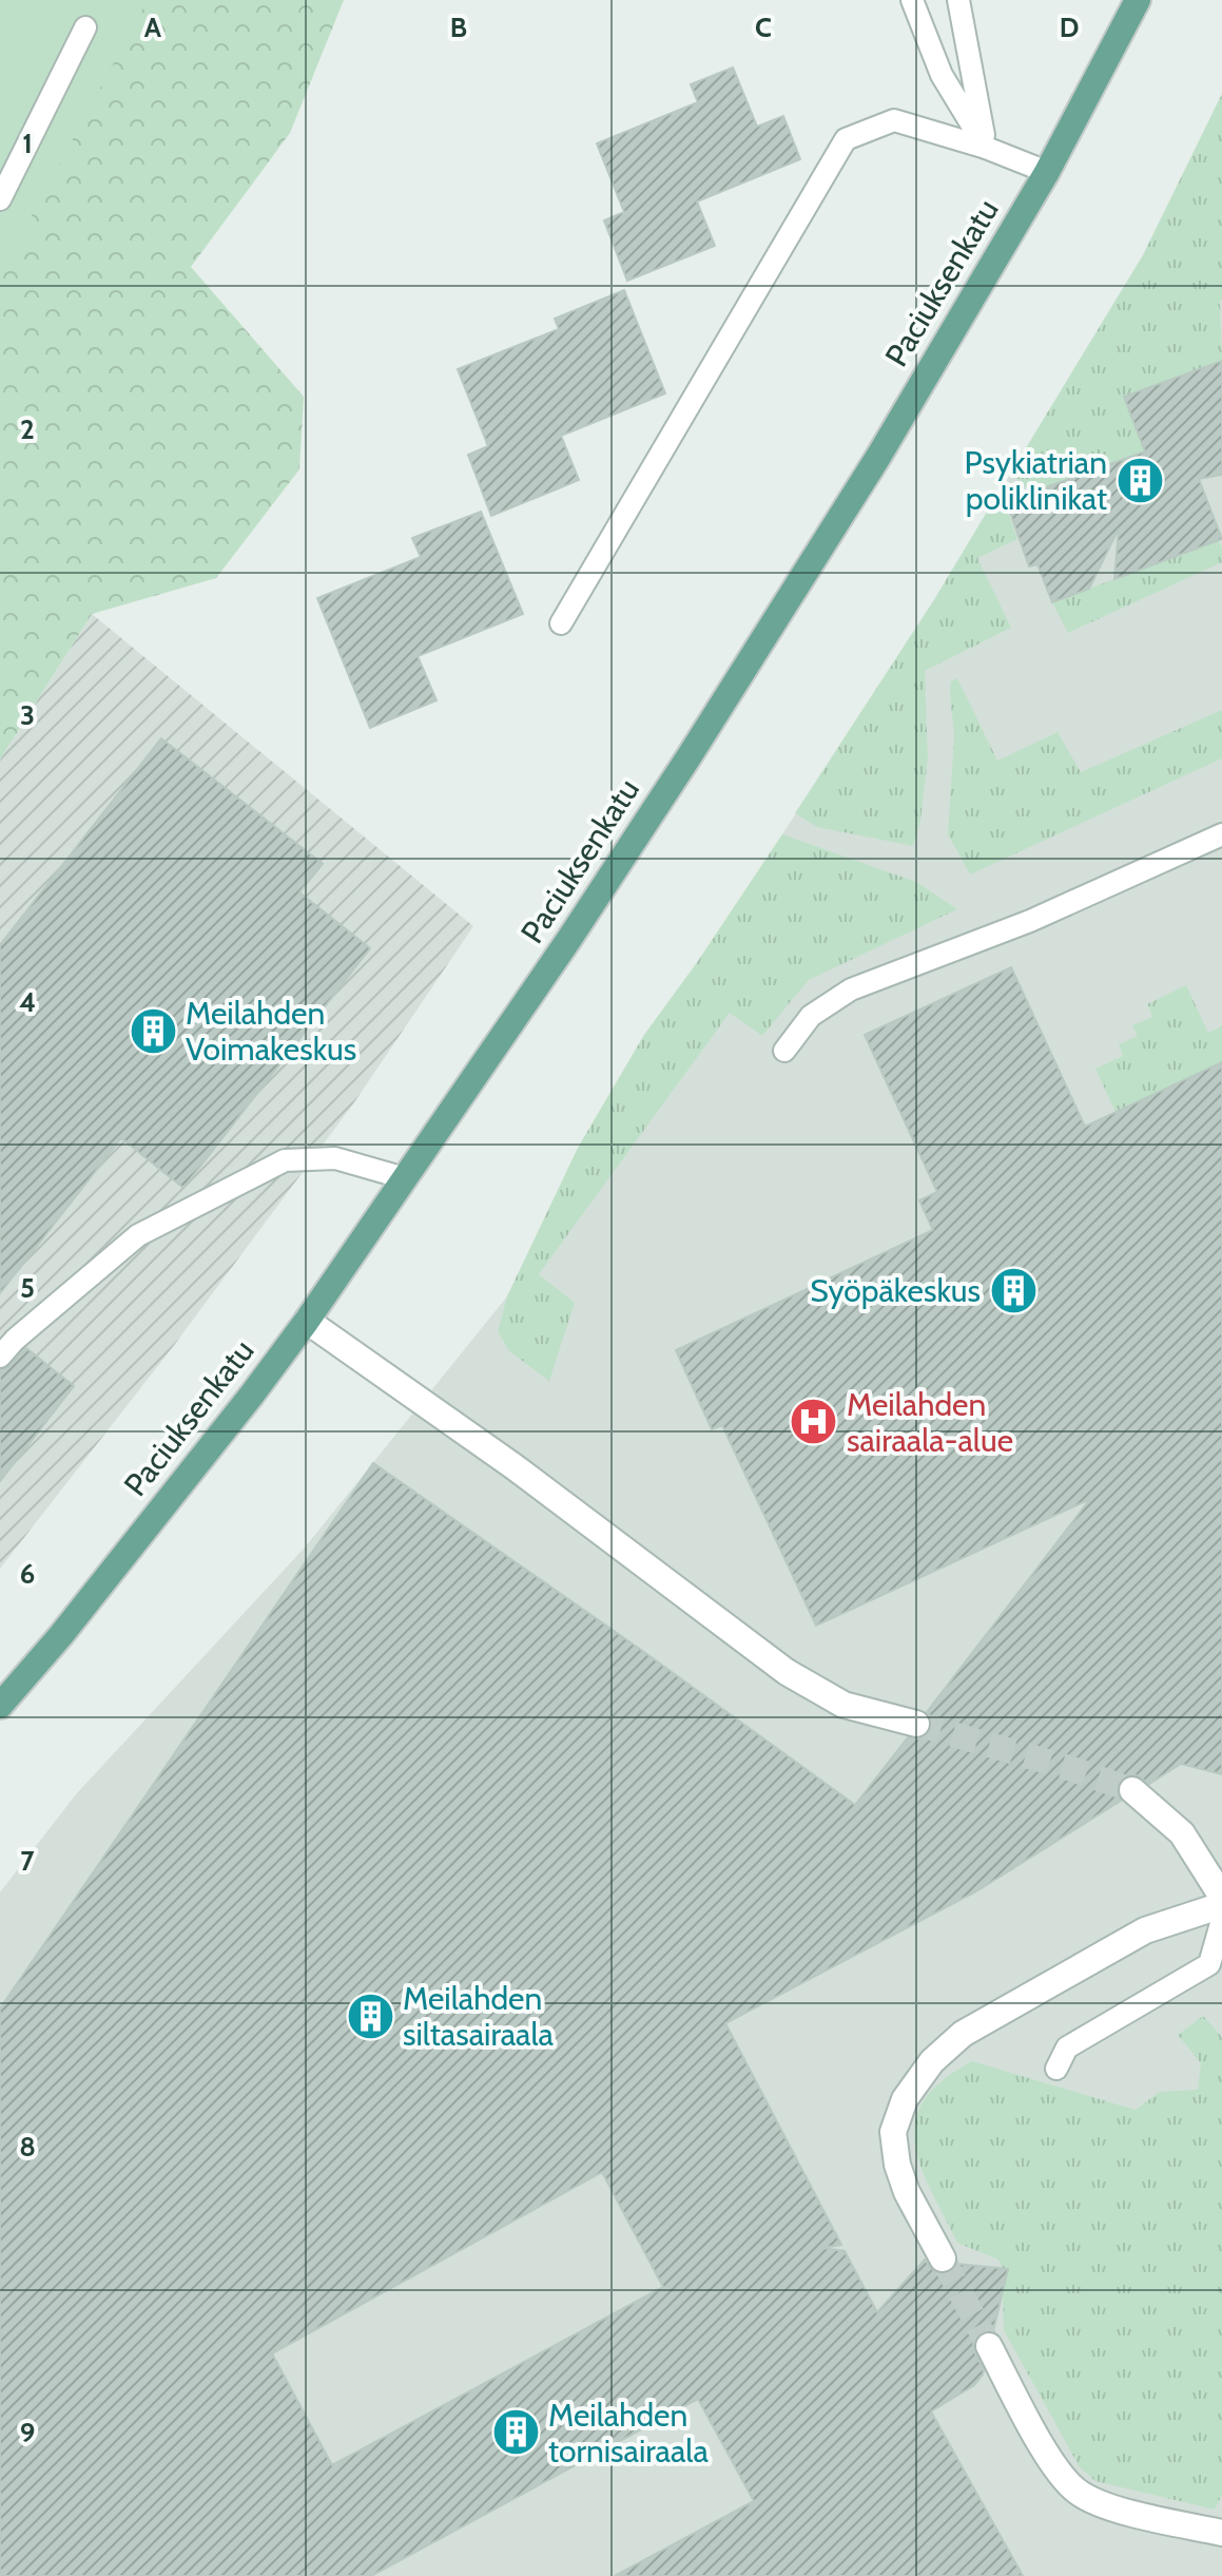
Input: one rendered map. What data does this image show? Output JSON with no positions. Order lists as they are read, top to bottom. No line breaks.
{"streets":{"main road":["Paciuksenkatu"]},"places":{"building":["Psykiatrian poliklinikat","Meilahden Voimakeskus","Syöpäkeskus","Meilahden siltasairaala","Meilahden tornisairaala"],"hospital":["Meilahden sairaala-alue"]},"grid":{"columns":["A","B","C","D"],"rows":["1","2","3","4","5","6","7","8","9"]}}
